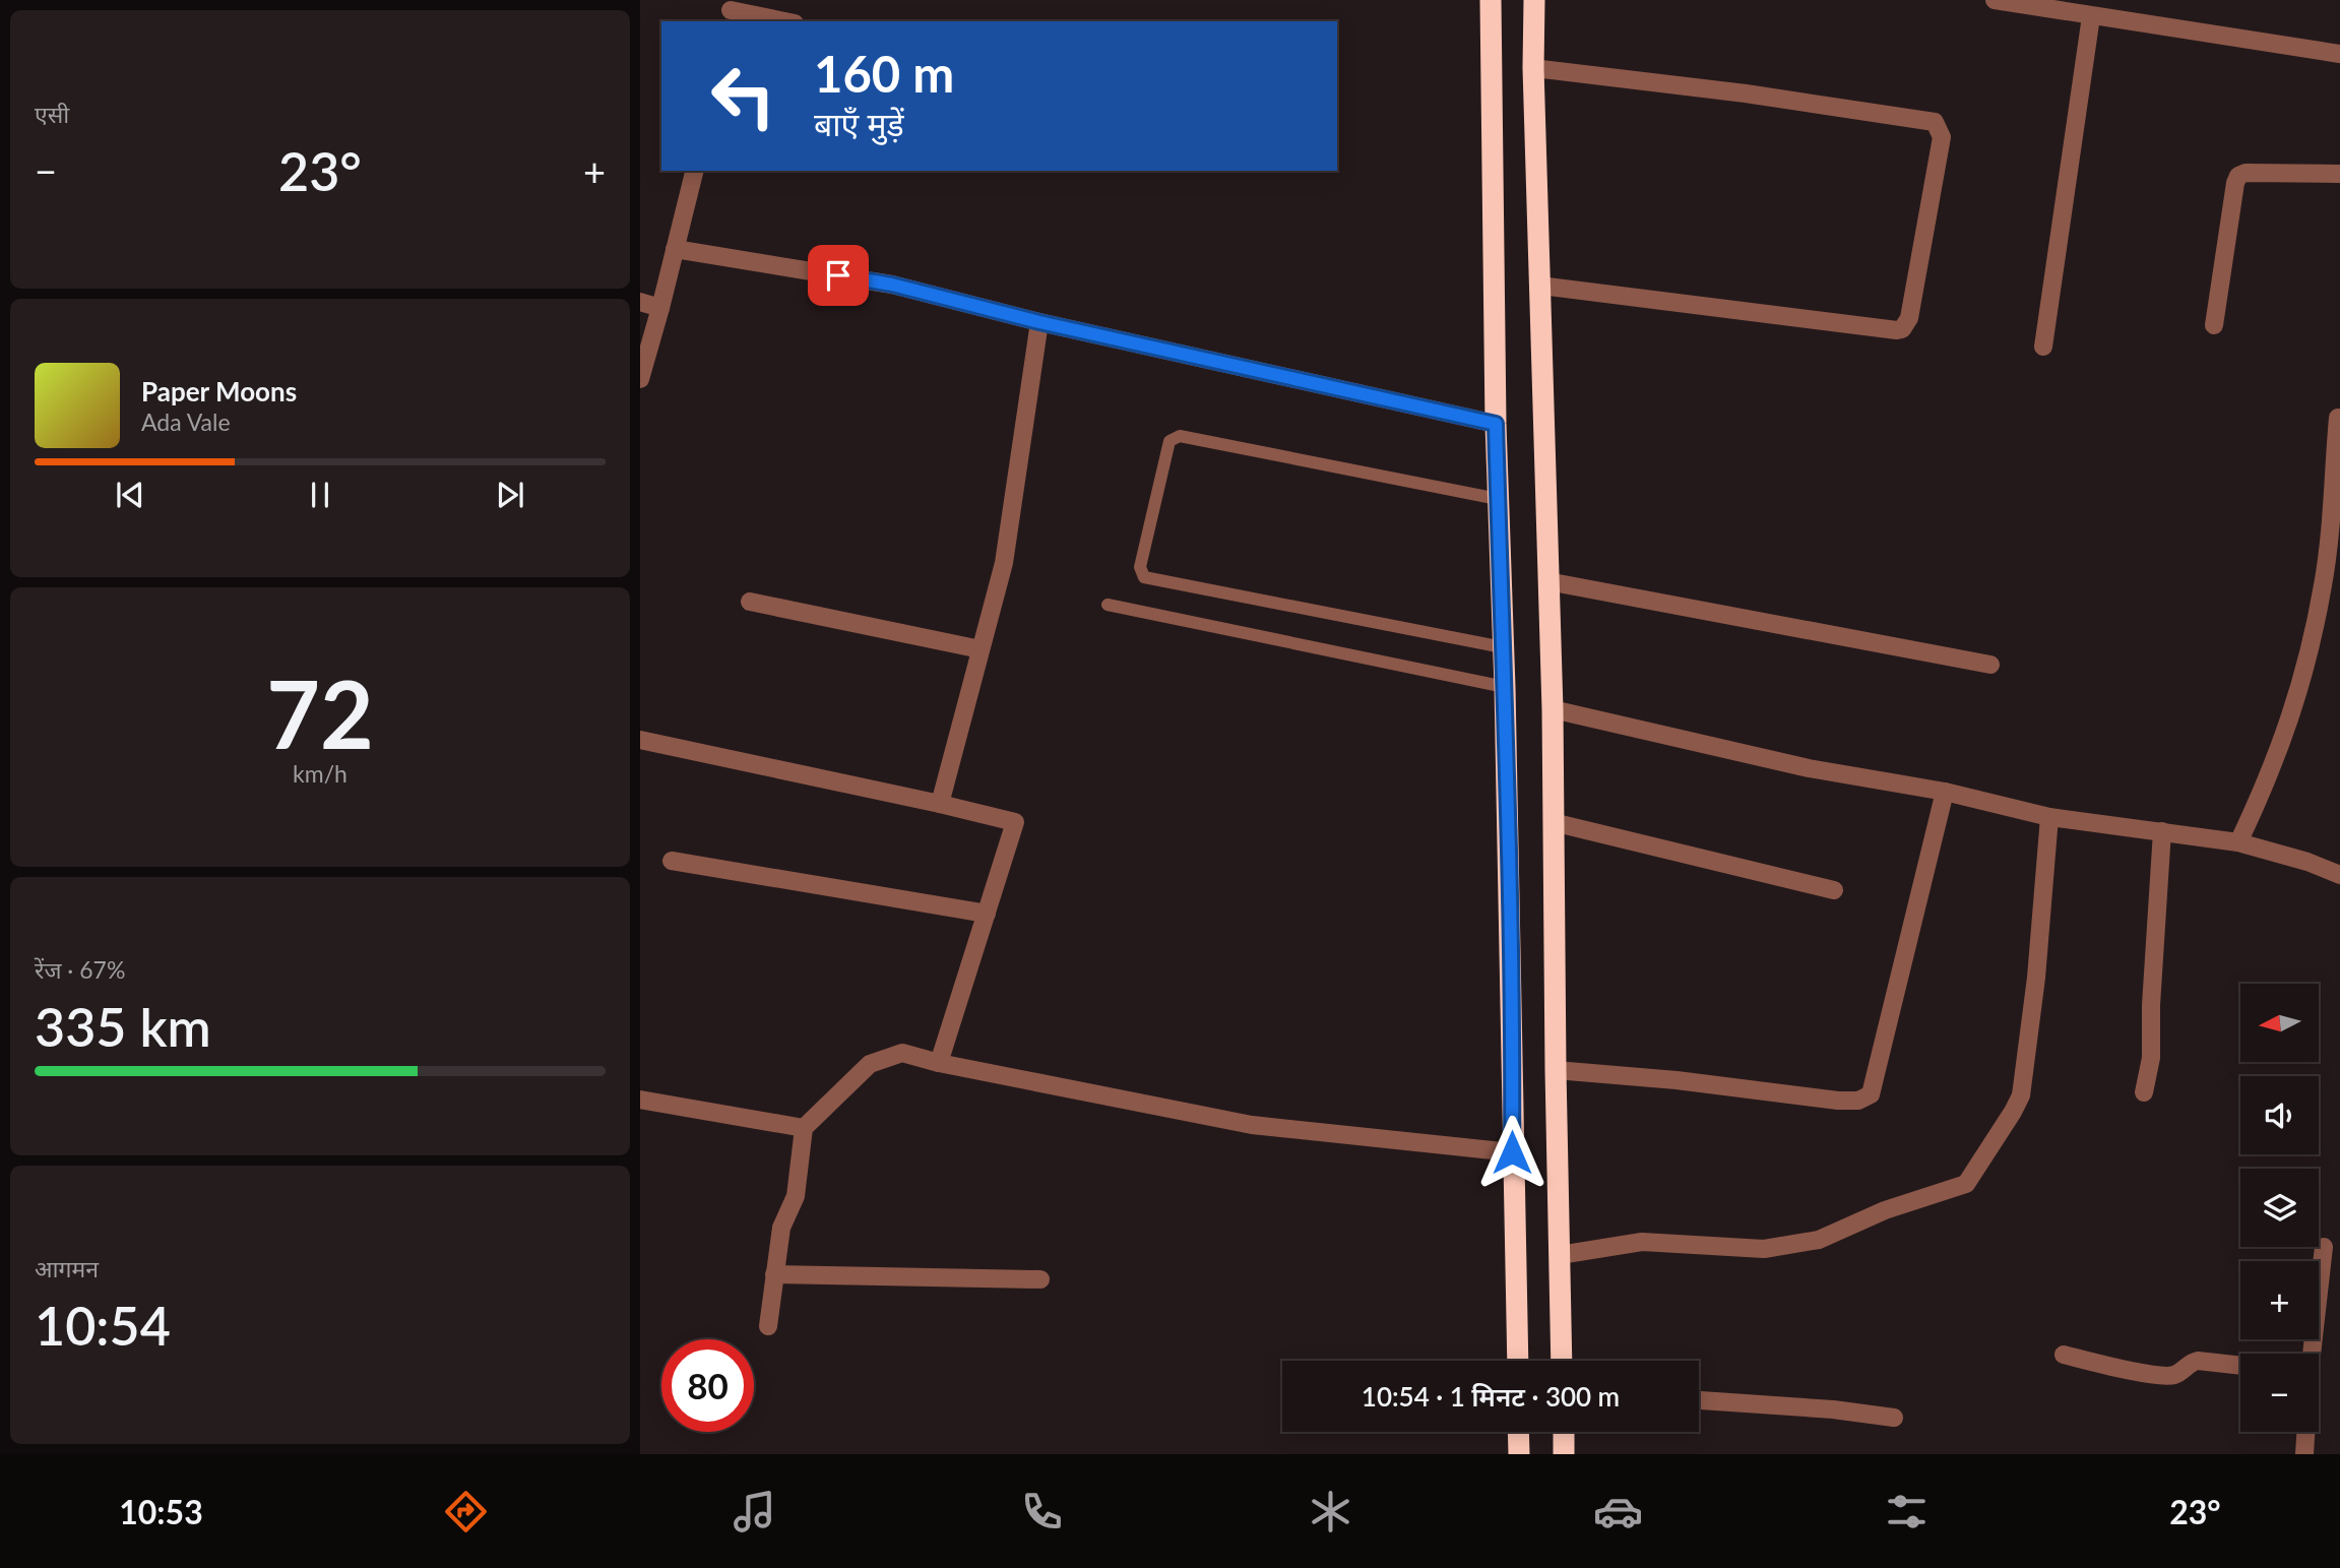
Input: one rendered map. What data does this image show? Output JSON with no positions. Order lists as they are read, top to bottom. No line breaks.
{"north":"left","page":{"tile":["एसी",["72","km/h"],["रेंज · 67%","335 km"],["आगमन","10:54"]],"turn":["160 m","बाएँ मुड़ें"],"heat":["−","23°","+"],"song":["Paper Moons","Ada Vale"],"map_buttons":["+","−"],"limit":"80","trip":"10:54 · 1 मिनट · 300 m","tabs":["10:53","23°"]}}
